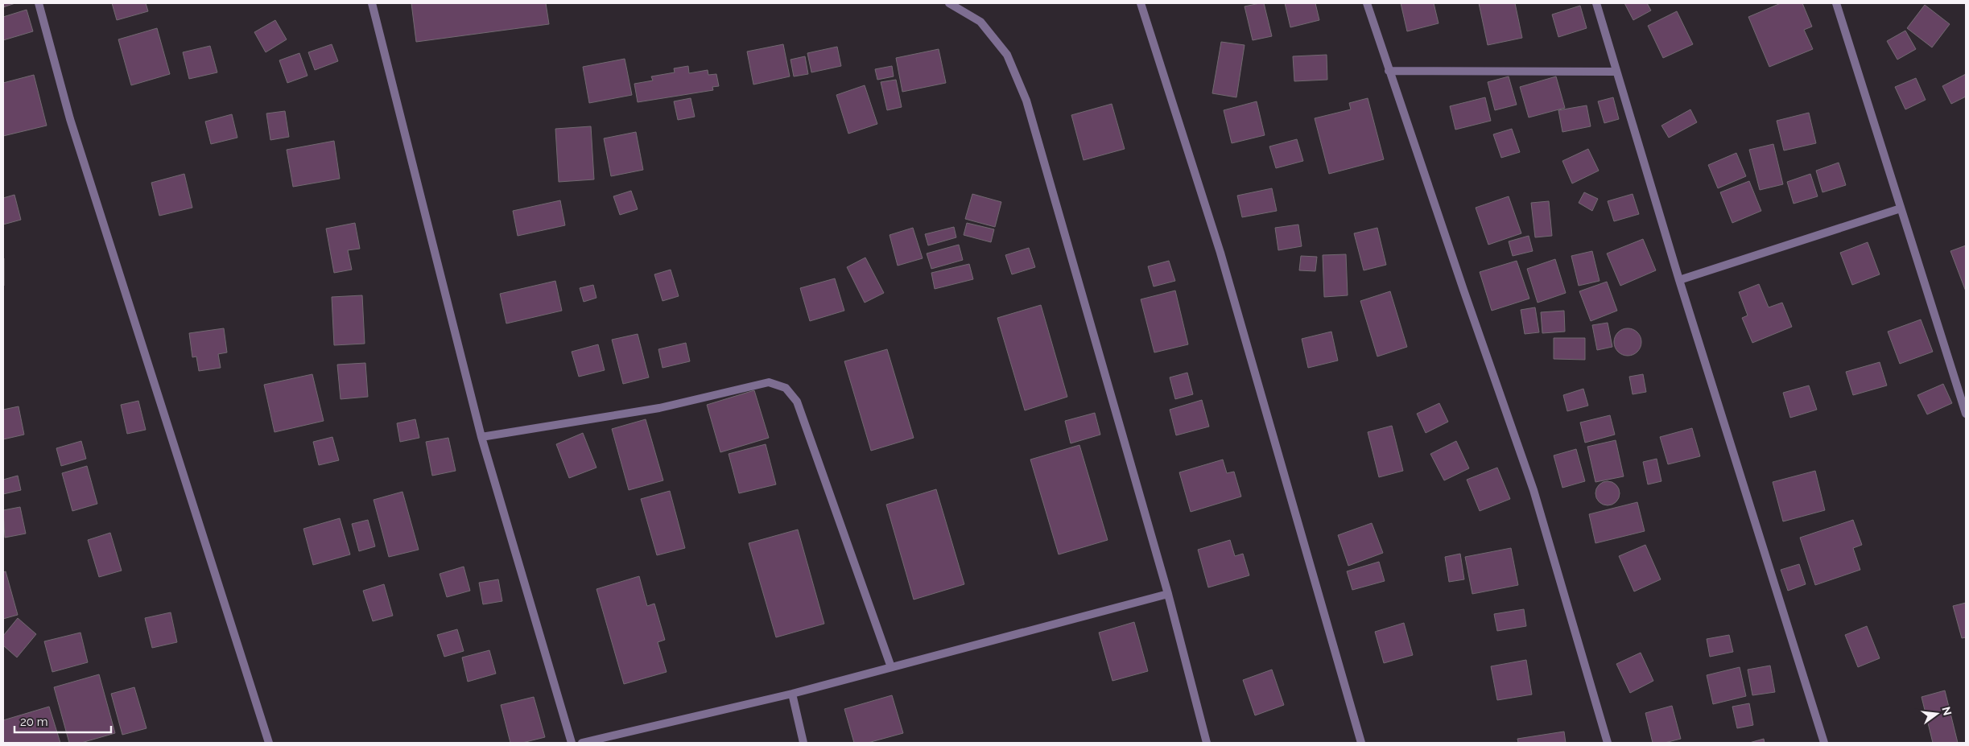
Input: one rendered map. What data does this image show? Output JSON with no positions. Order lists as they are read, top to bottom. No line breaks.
{"scale_bar":"20 m","north":"right"}
